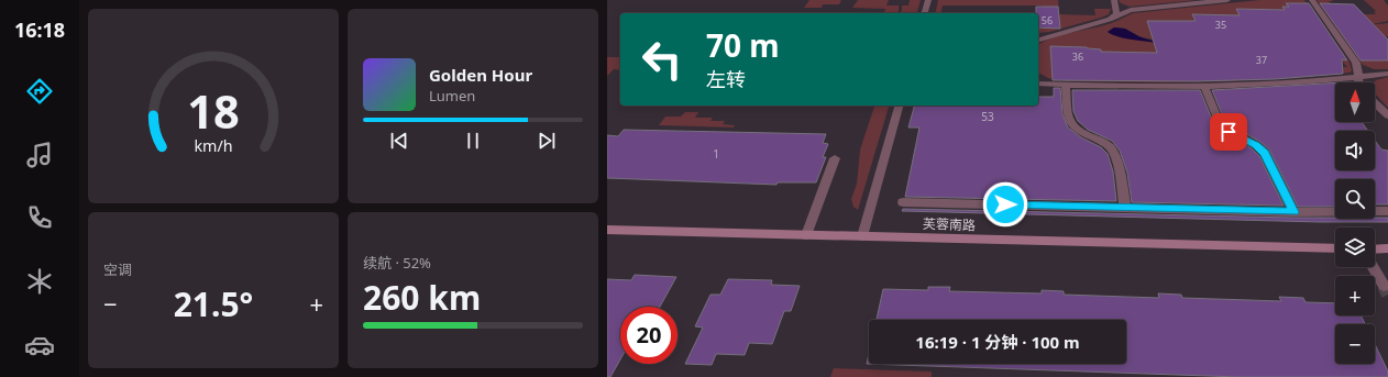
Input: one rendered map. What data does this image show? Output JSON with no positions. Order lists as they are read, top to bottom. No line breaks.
{"streets":{"street":["芙蓉南路"]},"house_numbers":["56","35","36","37","53","1"],"north":"top","page":{"tabs":"16:18","turn":["70 m","左转"],"song":["Golden Hour","Lumen"],"map_buttons":["+","−"],"tile":["空调",["续航 · 52%","260 km"]],"heat":["−","21.5°","+"],"limit":"20","trip":"16:19 · 1 分钟 · 100 m","gauge":["18","km/h"]}}
